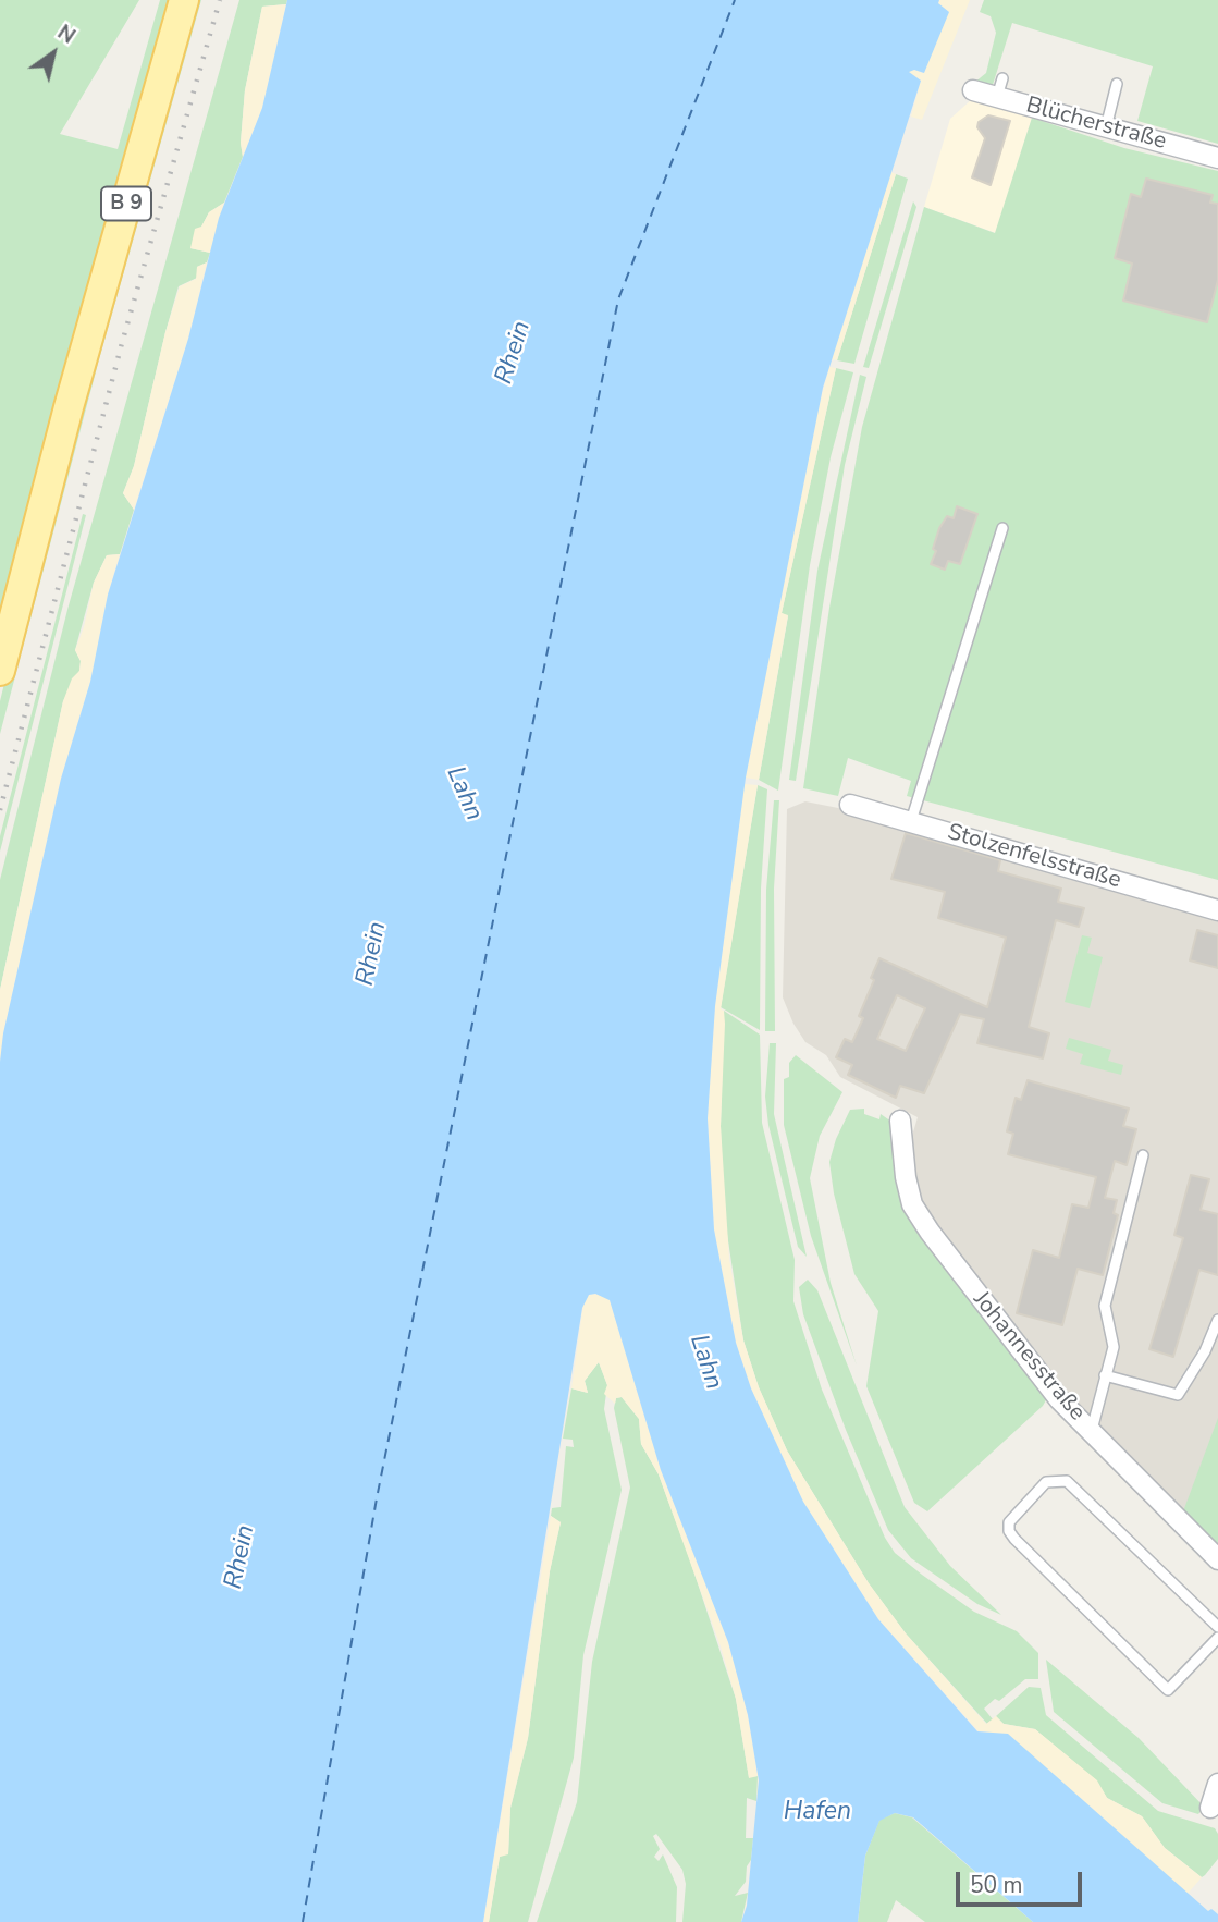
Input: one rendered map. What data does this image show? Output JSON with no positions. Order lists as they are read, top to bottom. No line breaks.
{"streets":{"main road":["B 9"],"street":["Blücherstraße","Stolzenfelsstraße","Johannesstraße"]},"water":["Rhein","Lahn","Hafen"],"scale_bar":"50 m","north":"top right"}
